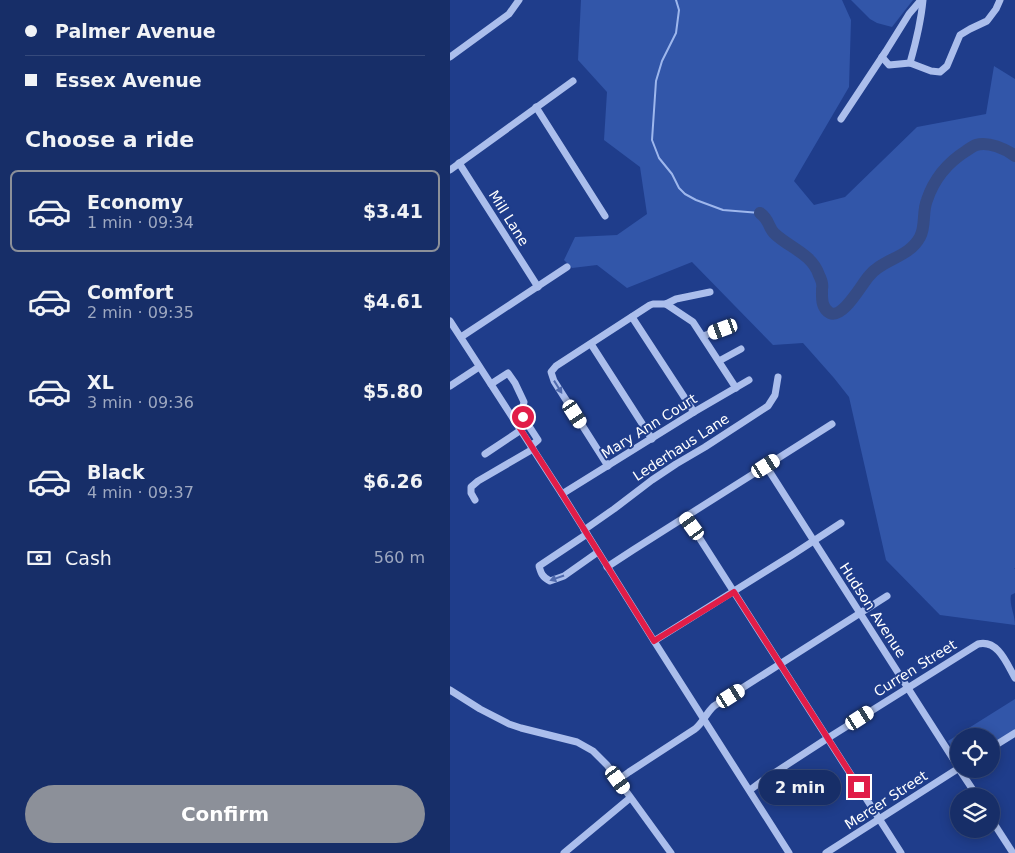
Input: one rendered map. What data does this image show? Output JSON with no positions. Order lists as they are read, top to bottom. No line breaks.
{"streets":{"street":["Mill Lane","Mary Ann Court","Lederhaus Lane","Hudson Avenue","Curren Street","Mercer Street"]},"crossings":[["Hudson Avenue","Curren Street"]],"page":{"banner":["Palmer Avenue","Essex Avenue"],"heading":"Choose a ride","list":[{"name":"Economy","note":"1 min · 09:34","value":"$3.41"},{"name":"Comfort","note":"2 min · 09:35","value":"$4.61"},{"name":"XL","note":"3 min · 09:36","value":"$5.80"},{"name":"Black","note":"4 min · 09:37","value":"$6.26"}],"pay":["Cash","560 m"],"bubble":"2 min","buttons":"Confirm"}}
